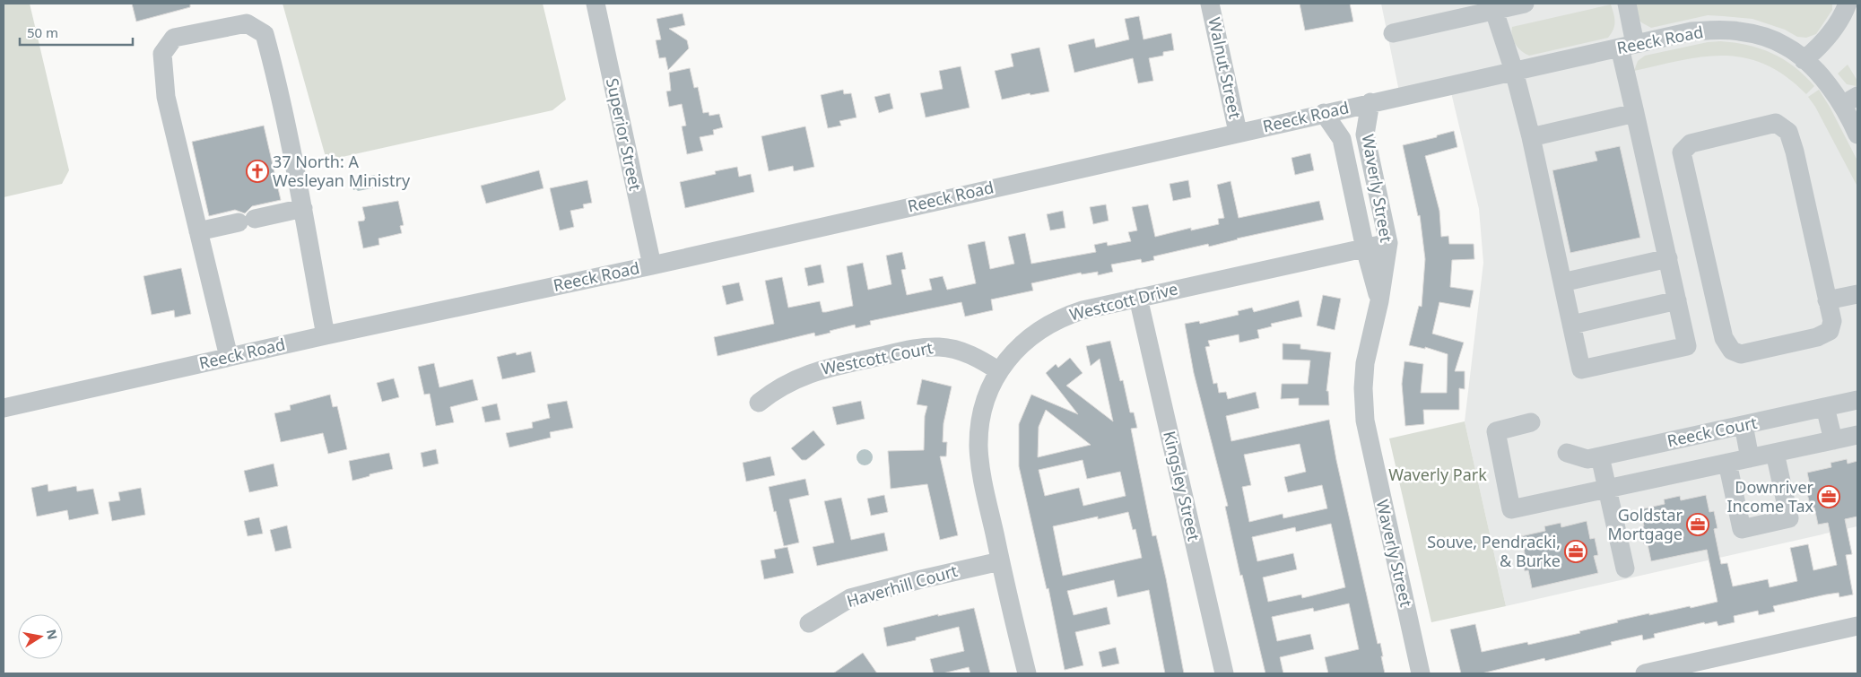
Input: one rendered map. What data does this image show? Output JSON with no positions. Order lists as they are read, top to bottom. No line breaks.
{"streets":{"street":["Reeck Road","Walnut Street","Superior Street","Waverly Street","Westcott Drive","Westcott Court","Reeck Court","Kingsley Street","Haverhill Court"]},"crossings":[["Reeck Road","Walnut Street"],["Reeck Road","Superior Street"],["Reeck Road","Waverly Street"],["Waverly Street","Westcott Drive"],["Westcott Drive","Westcott Court"],["Westcott Drive","Kingsley Street"],["Westcott Drive","Haverhill Court"]],"parks":["Waverly Park"],"places":{"church":["37 North: A Wesleyan Ministry"],"office":["Downriver Income Tax","Goldstar Mortgage","Souve, Pendracki, & Burke"]},"scale_bar":"50 m","north":"right"}
